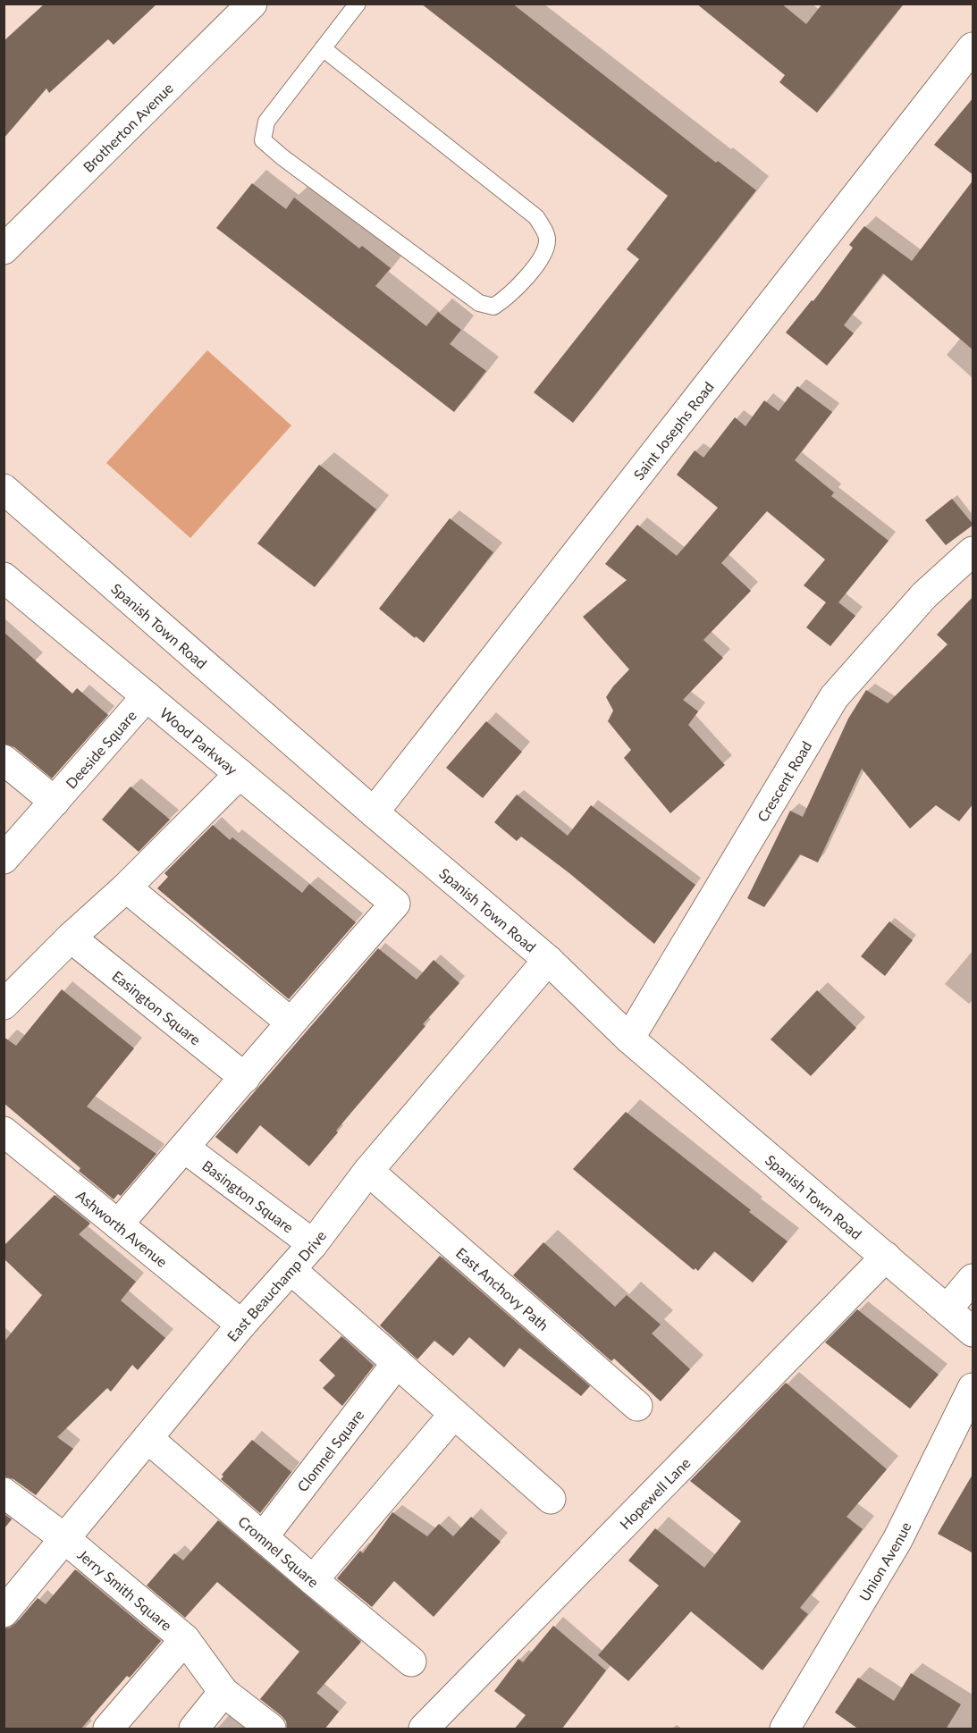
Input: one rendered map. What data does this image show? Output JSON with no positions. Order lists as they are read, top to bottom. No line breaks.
{"streets":{"street":["Brotherton Avenue","Saint Josephs Road","Spanish Town Road","Wood Parkway","Deeside Square","Crescent Road","Easington Square","Basington Square","Ashworth Avenue","East Beauchamp Drive","East Anchovy Path","Clomnel Square","Hopewell Lane","Cromnel Square","Union Avenue","Jerry Smith Square"]},"crossings":[["Saint Josephs Road","Spanish Town Road"],["Spanish Town Road","Crescent Road"],["Spanish Town Road","East Beauchamp Drive"],["Spanish Town Road","Hopewell Lane"],["Wood Parkway","Deeside Square"],["Basington Square","East Beauchamp Drive"],["Ashworth Avenue","East Beauchamp Drive"],["East Beauchamp Drive","East Anchovy Path"],["East Beauchamp Drive","Cromnel Square"],["East Beauchamp Drive","Jerry Smith Square"],["Clomnel Square","Cromnel Square"]]}
